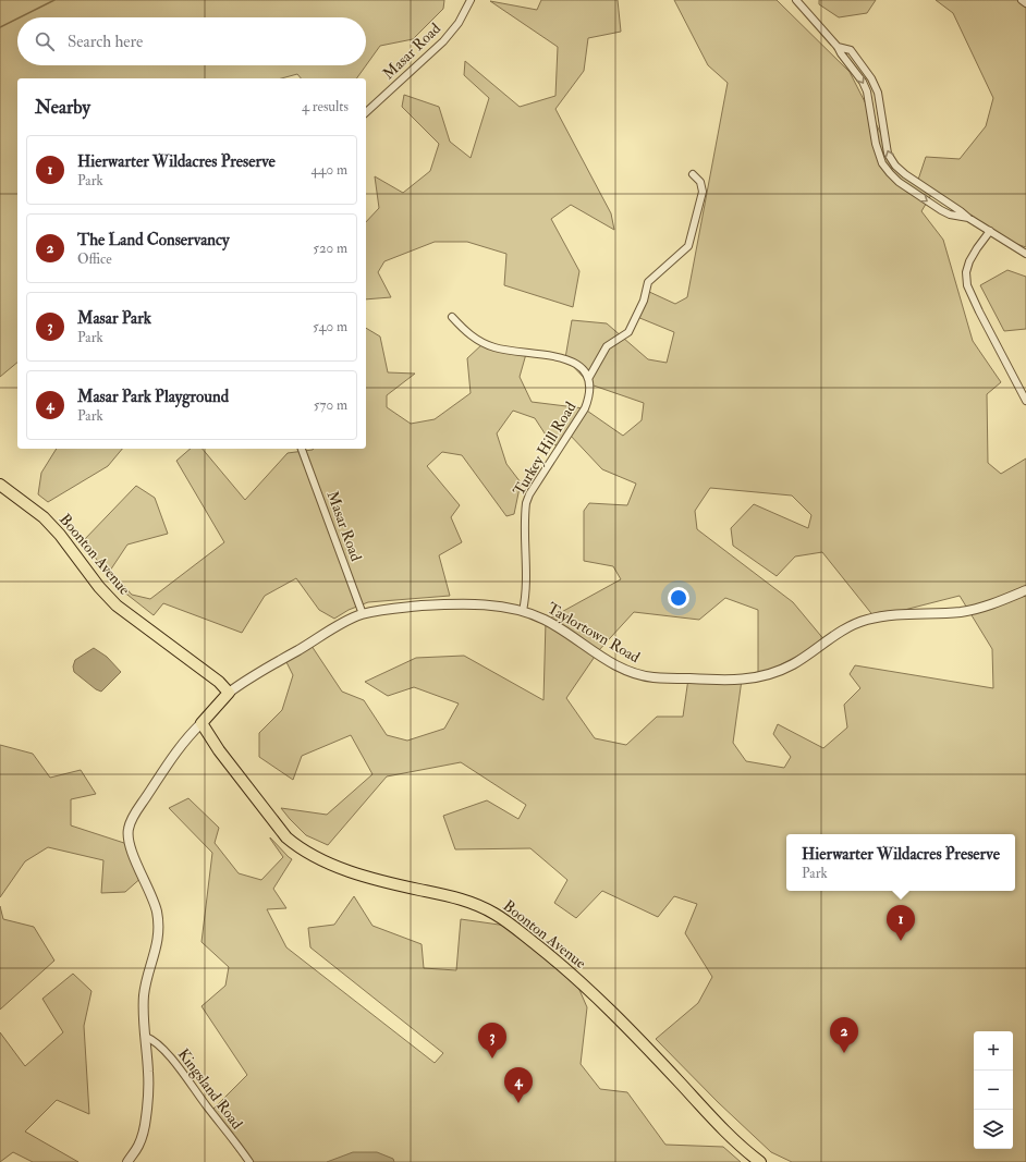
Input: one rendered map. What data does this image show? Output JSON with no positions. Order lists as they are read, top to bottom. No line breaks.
{"streets":{"main road":["Boonton Avenue"],"street":["Masar Road","Turkey Hill Road","Taylortown Road","Kingsland Road"]},"crossings":[["Masar Road","Taylortown Road"],["Turkey Hill Road","Taylortown Road"],["Boonton Avenue","Taylortown Road"]],"page":{"search":"Search here","heading":["Nearby","4 results"],"list":[{"mark":"1","name":"Hierwarter Wildacres Preserve","note":"Park","value":"440 m"},{"mark":"2","name":"The Land Conservancy","note":"Office","value":"520 m"},{"mark":"3","name":"Masar Park","note":"Park","value":"540 m"},{"mark":"4","name":"Masar Park Playground","note":"Park","value":"570 m"}],"popup":["Hierwarter Wildacres Preserve","Park"],"pins":["1","2","3","4"],"map_buttons":["+","−"]}}
